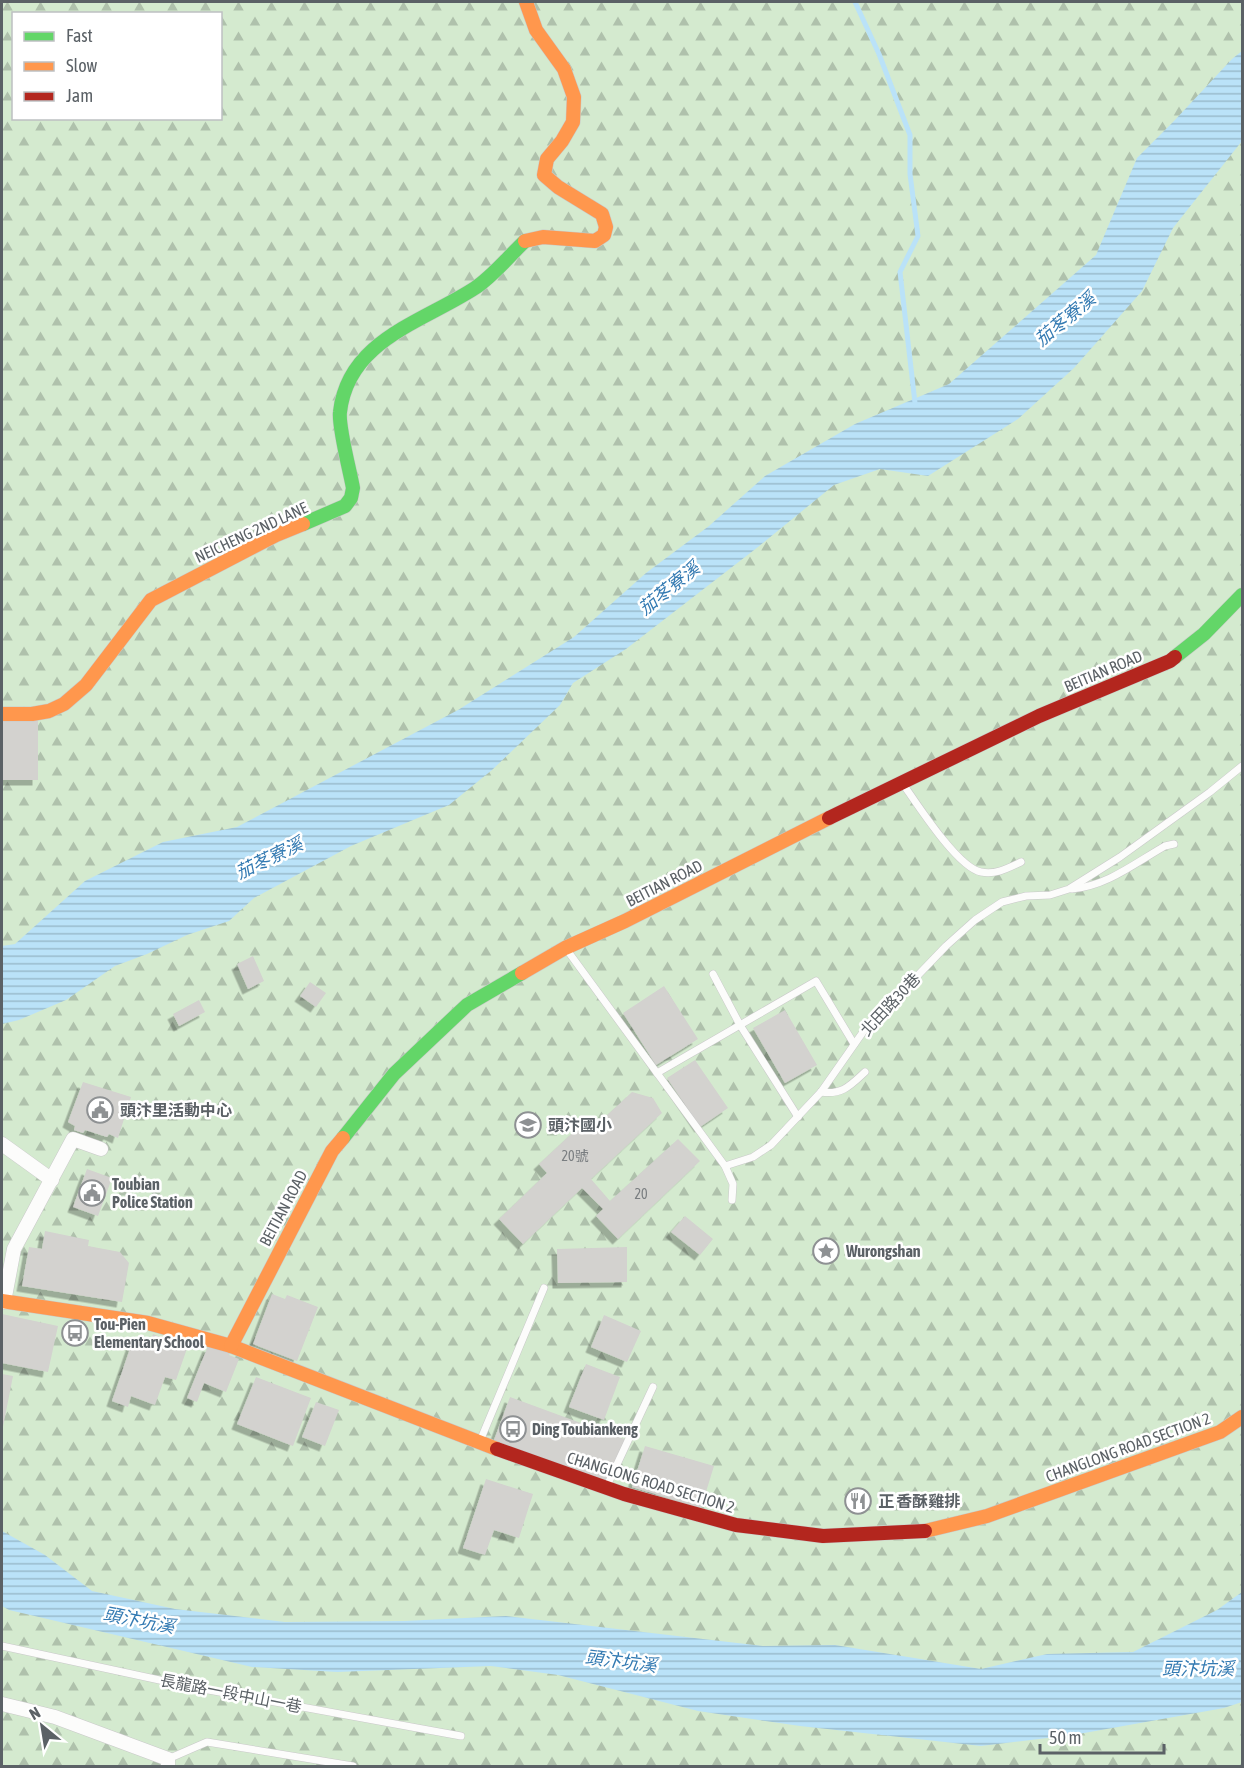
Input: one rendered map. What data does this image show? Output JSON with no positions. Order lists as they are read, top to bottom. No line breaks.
{"streets":{"street":["NEICHENG 2ND LANE","BEITIAN ROAD","CHANGLONG ROAD SECTION 2"],"lane":["北田路30巷","長龍路一段中山一巷"]},"crossings":[["BEITIAN ROAD","CHANGLONG ROAD SECTION 2"]],"water":["茄苳寮溪","頭汴坑溪"],"places":{"public building":["頭汴里活動中心","Toubian Police Station"],"school or university":["頭汴國小"],"place":["Wurongshan"],"bus stop":["Tou-Pien Elementary School","Ding Toubiankeng"],"restaurant":["正 香酥雞排"]},"house_numbers":["20號","20"],"legend":["Fast","Slow","Jam"],"scale_bar":"50 m","north":"top left"}
